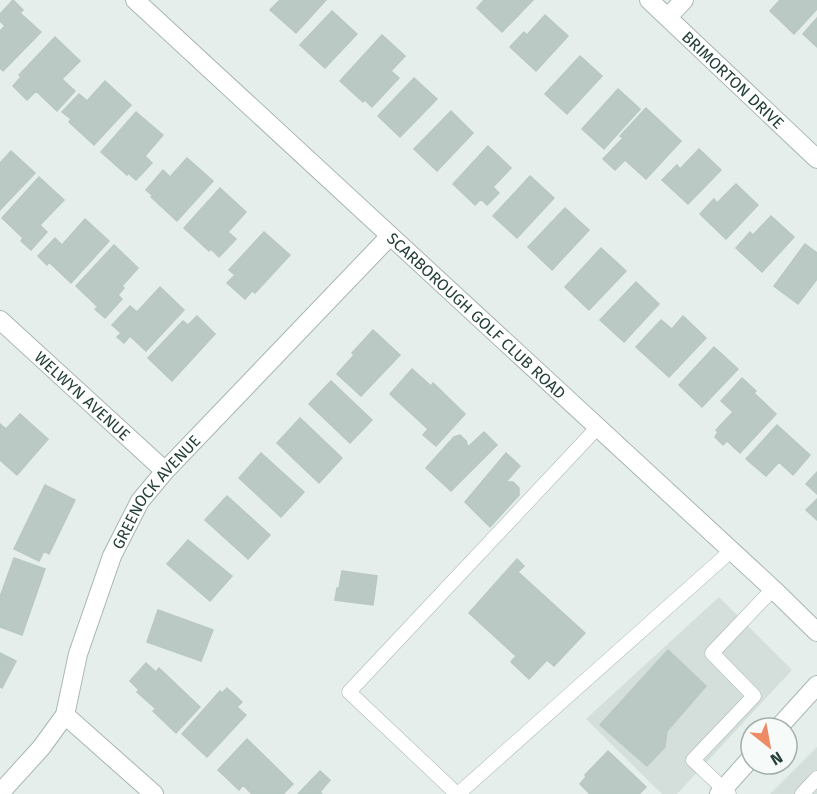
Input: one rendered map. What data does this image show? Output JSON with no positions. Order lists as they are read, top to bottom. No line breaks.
{"streets":{"street":["BRIMORTON DRIVE","SCARBOROUGH GOLF CLUB ROAD","WELWYN AVENUE","GREENOCK AVENUE"]},"crossings":[["SCARBOROUGH GOLF CLUB ROAD","GREENOCK AVENUE"],["WELWYN AVENUE","GREENOCK AVENUE"]],"north":"bottom right"}
